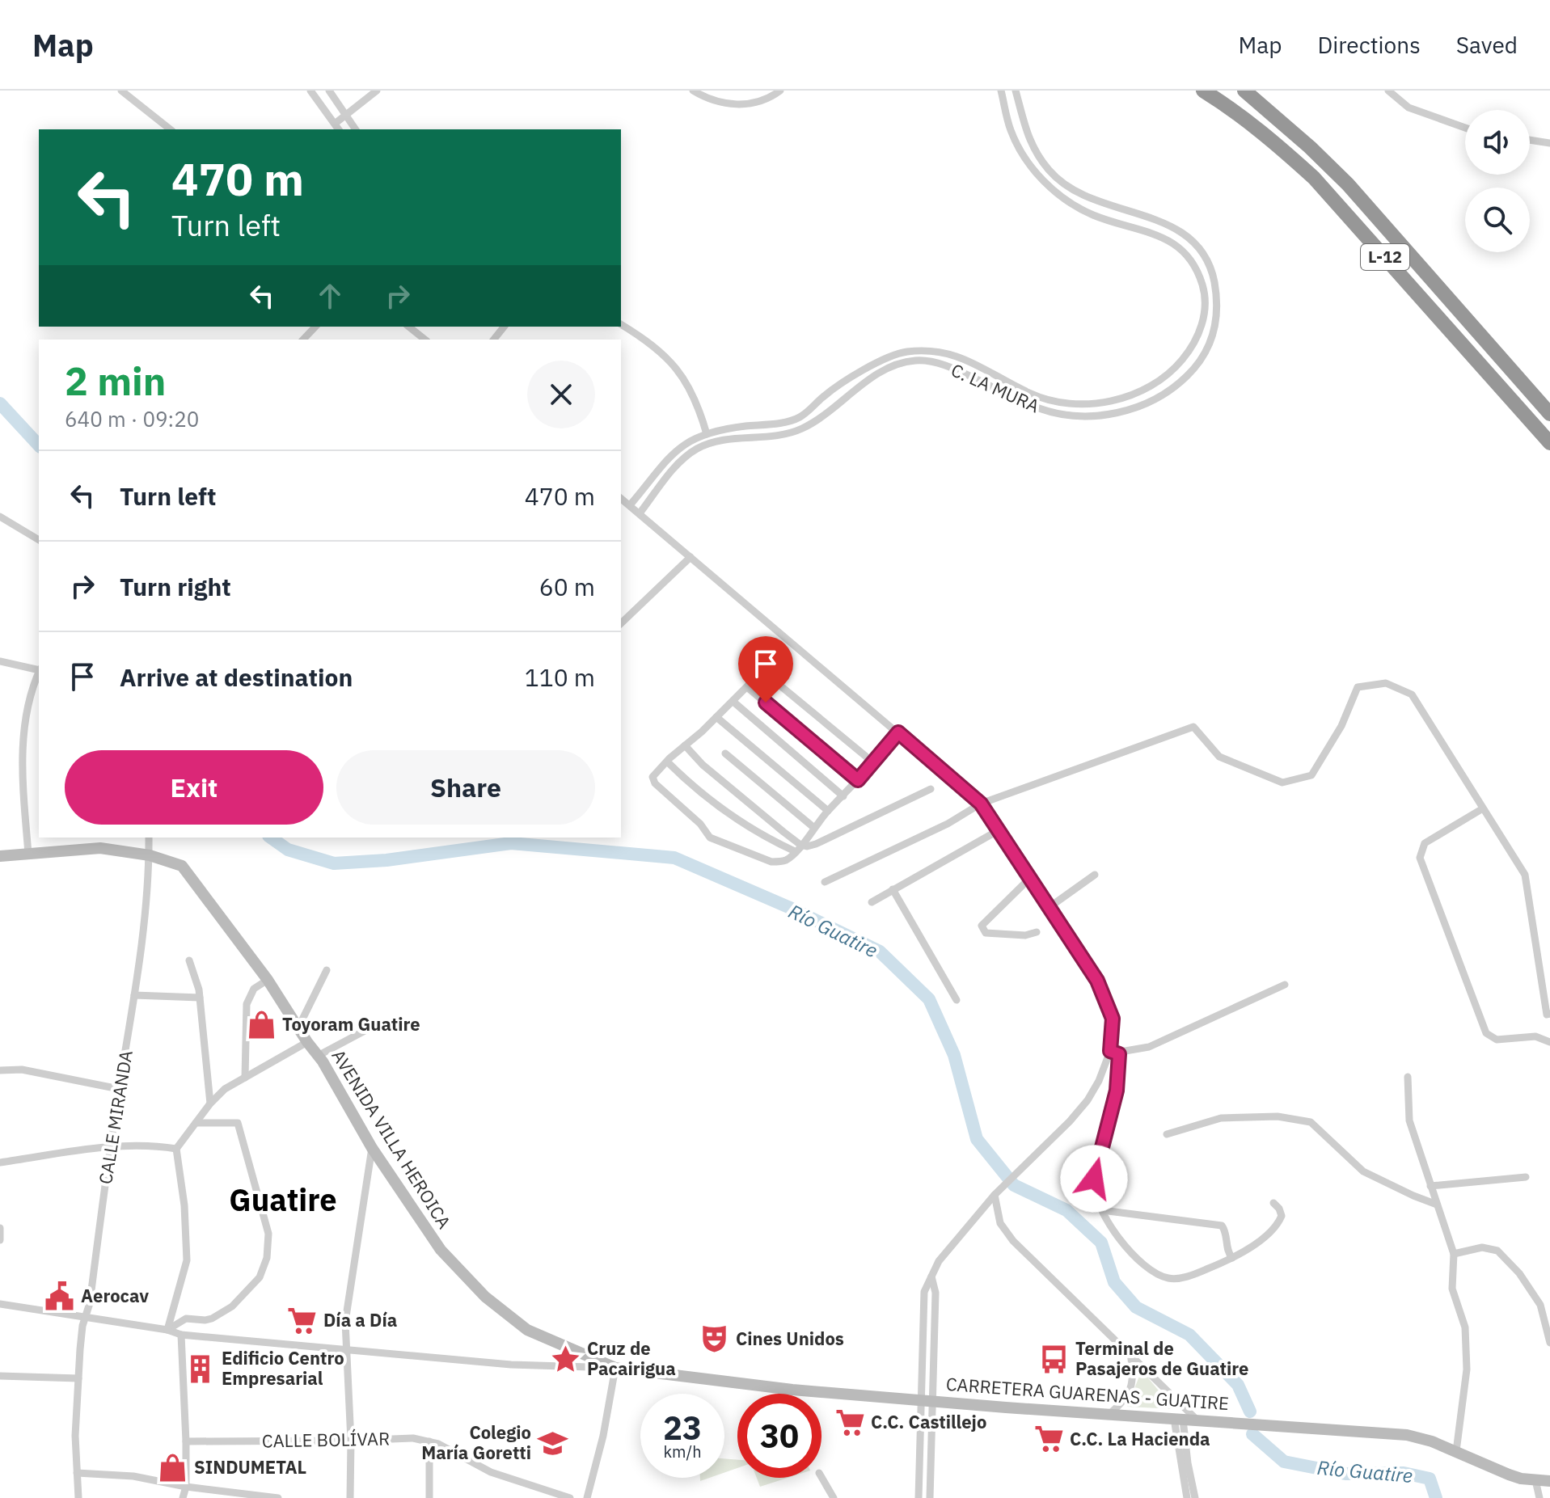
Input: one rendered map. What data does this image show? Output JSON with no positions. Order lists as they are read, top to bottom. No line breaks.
{"streets":{"highway":["L-12"],"main road":["AVENIDA VILLA HEROICA","CARRETERA GUARENAS - GUATIRE"],"street":["C. LA MURA","CALLE MIRANDA","CALLE BOLÍVAR"]},"crossings":[["CALLE MIRANDA","AVENIDA VILLA HEROICA"],["AVENIDA VILLA HEROICA","CARRETERA GUARENAS - GUATIRE"]],"districts":["Guatire"],"water":["Río Guatire"],"places":{"shop":["Toyoram Guatire","SINDUMETAL"],"public building":["Aerocav"],"supermarket":["Día a Día","C.C. Castillejo","C.C. La Hacienda"],"theatre":["Cines Unidos"],"place":["Cruz de Pacairigua"],"bus stop":["Terminal de Pasajeros de Guatire"],"building":["Edificio Centro Empresarial"],"school or university":["Colegio María Goretti"]},"page":{"header":"Map","nav":["Map","Directions","Saved"],"turn":["470 m","Turn left"],"heading":["2 min","640 m · 09:20"],"list":[{"name":"Turn left","value":"470 m"},{"name":"Turn right","value":"60 m"},{"name":"Arrive at destination","value":"110 m"}],"buttons":["Exit","Share"],"speed":"23 km/h","limit":"30"}}
